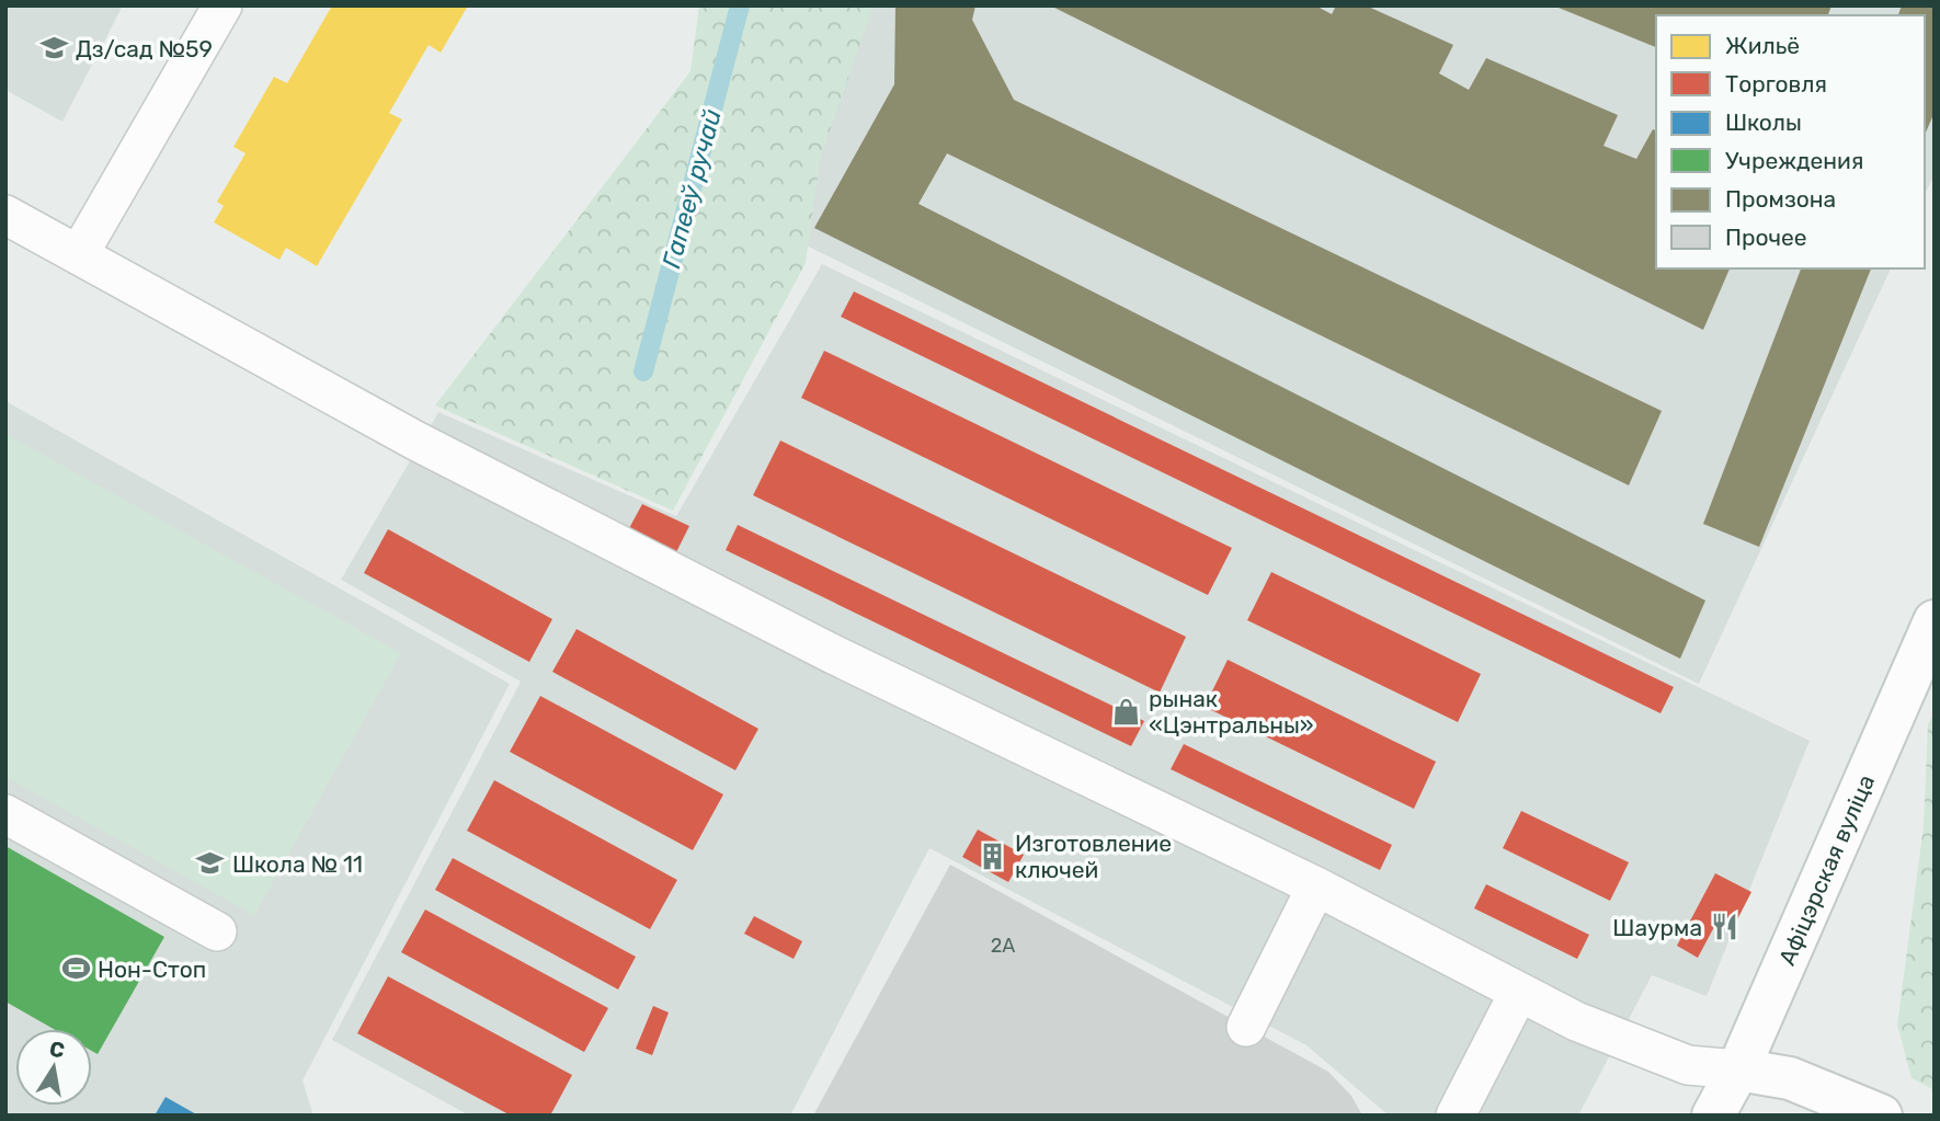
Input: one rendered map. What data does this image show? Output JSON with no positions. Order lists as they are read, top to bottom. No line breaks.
{"streets":{"street":["Афіцэрская вуліца"]},"water":["Гапееў ручай"],"places":{"school or university":["Дз/сад №59","Школа № 11"],"shop":["рынак «Цэнтральны»"],"building":["Изготовление ключей"],"restaurant":["Шаурма"],"sports":["Нон-Стоп"]},"house_numbers":["2А"],"legend":["Жильё","Торговля","Школы","Учреждения","Промзона","Прочее"],"north":"top"}
